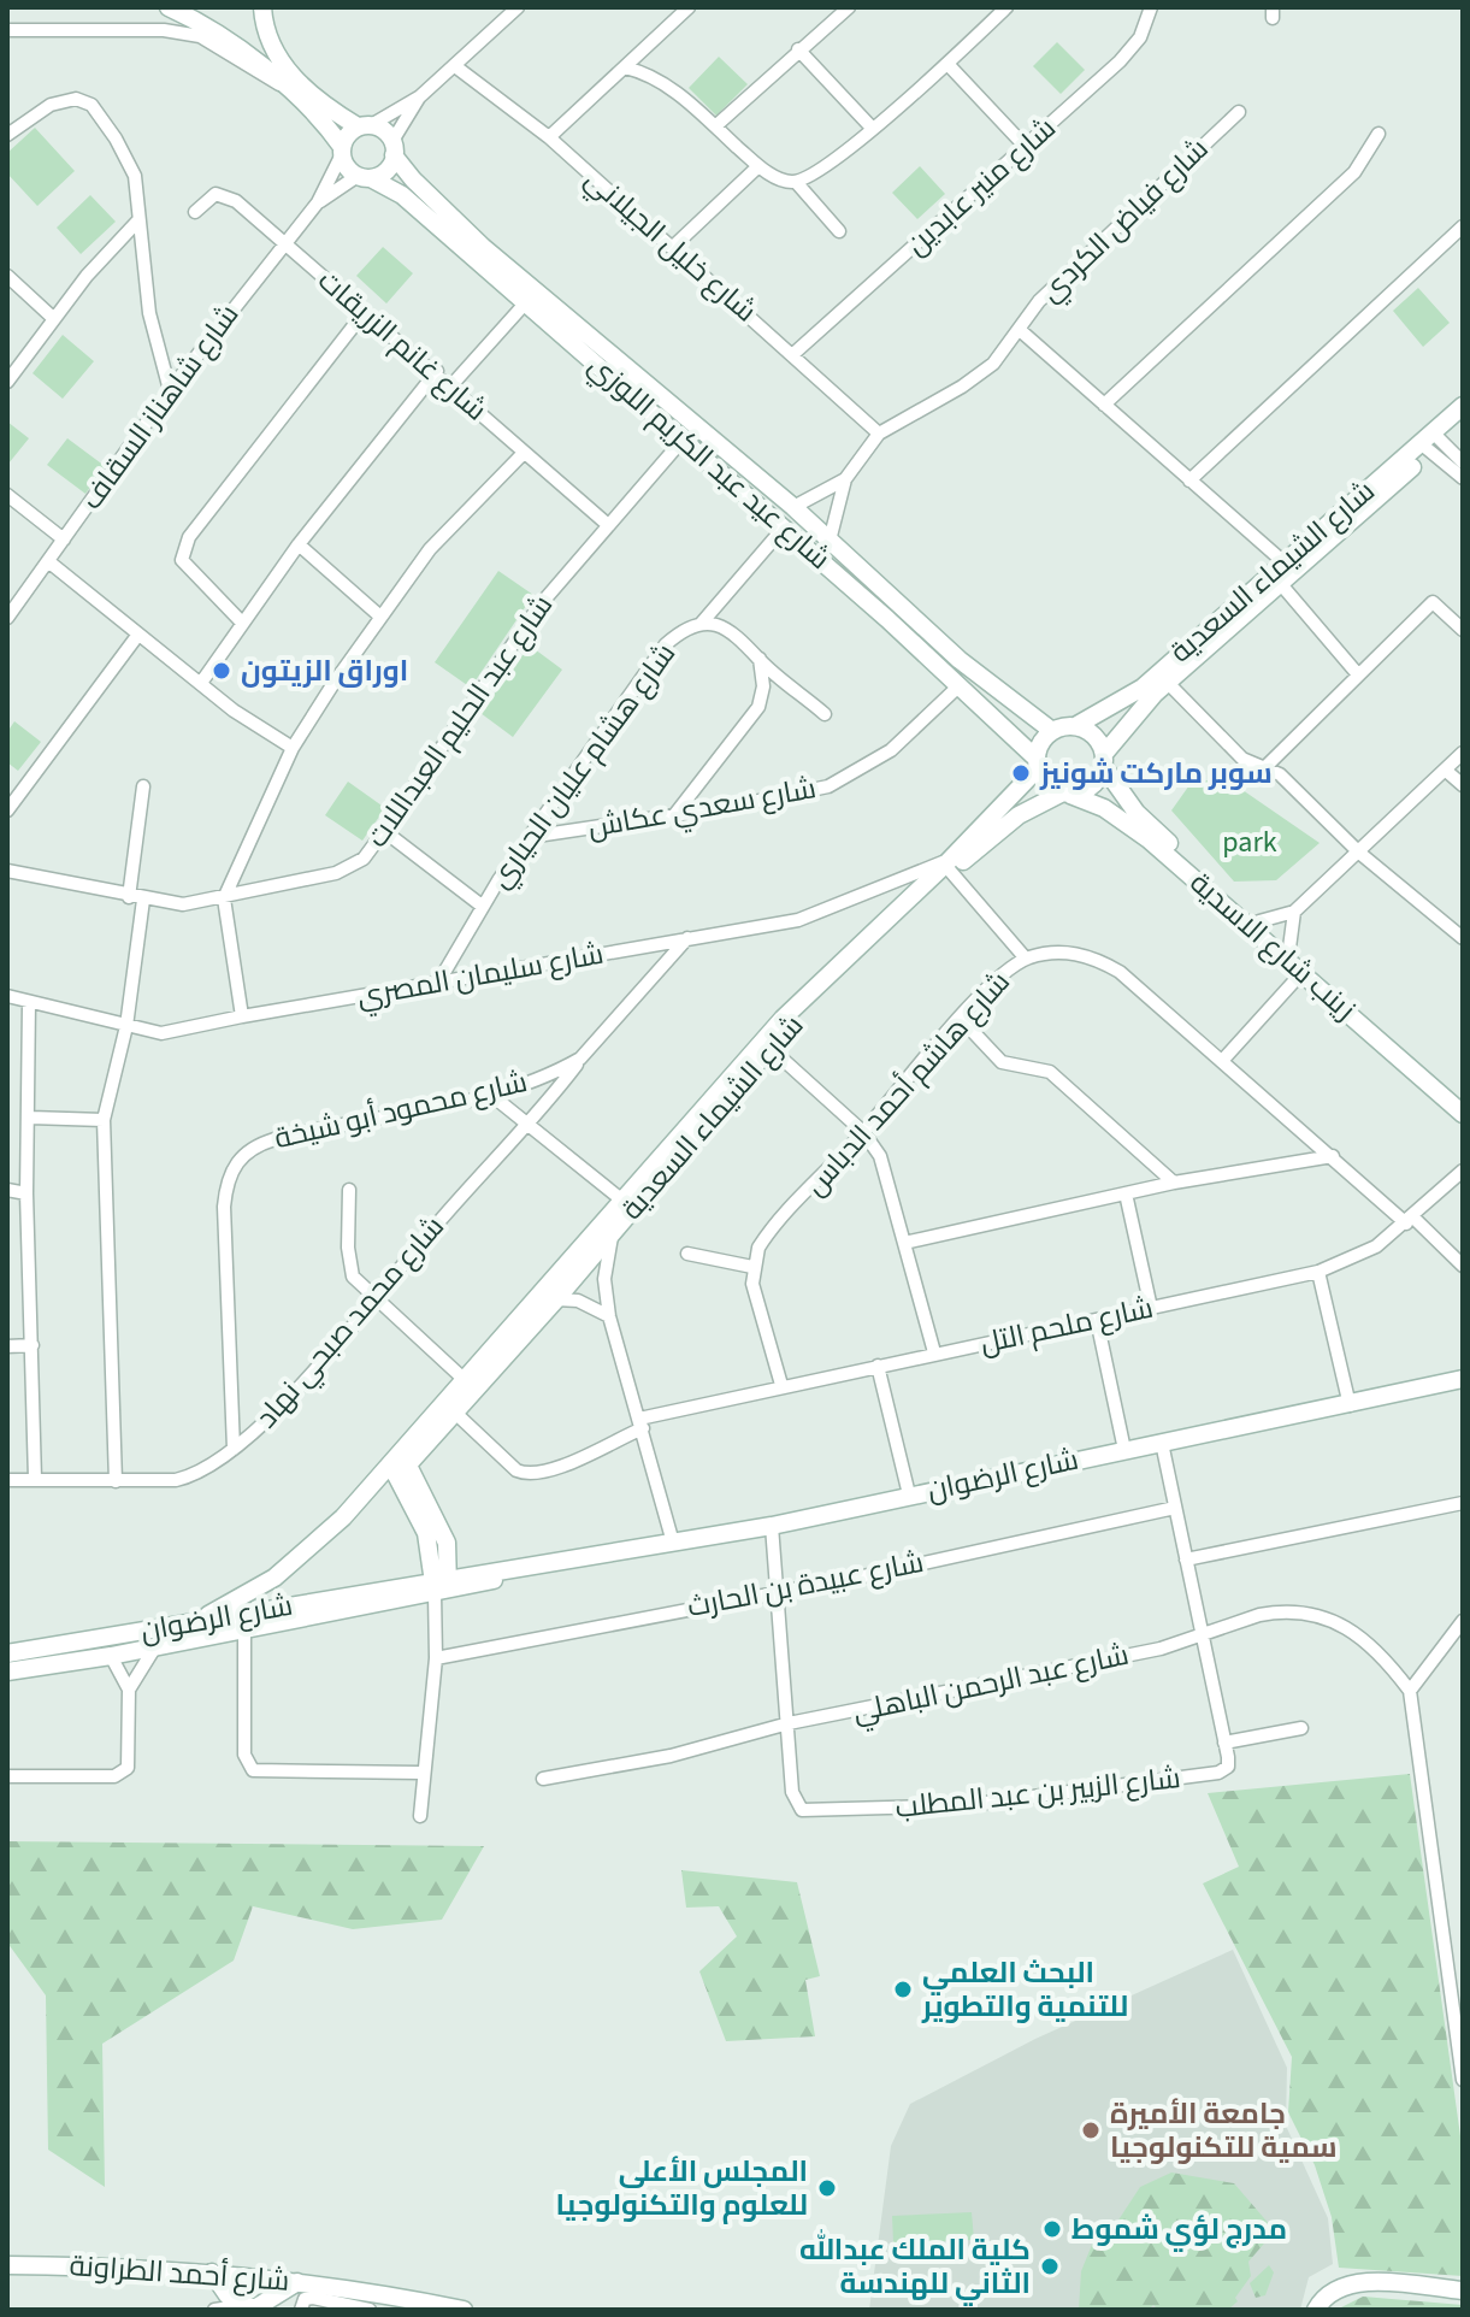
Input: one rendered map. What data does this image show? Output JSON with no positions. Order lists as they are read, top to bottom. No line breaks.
{"streets":{"street":["شارع منير عابدين","شارع فياض الكردي","شارع خليل الجيلاني","شارع غانم الزريقات","شارع شاهناز السقاف","شارع عيد عبد الكريم اللوزي","شارع الشيماء السعدية","شارع عبد الحليم العبداللات","شارع هشام عليان الحياري","شارع سعدي عكاش","زينب شارع الاسدية","شارع سليمان المصري","شارع هاشم أحمد الدباس","شارع محمود أبو شيخة","شارع محمد صبحي نهاد","شارع ملحم التل","شارع الرضوان","شارع عبيدة بن الحارث","شارع عبد الرحمن الباهلي","شارع الزبير بن عبد المطلب","شارع أحمد الطراونة"]},"crossings":[["شارع منير عابدين","شارع خليل الجيلاني"],["شارع فياض الكردي","شارع خليل الجيلاني"],["شارع فياض الكردي","شارع عيد عبد الكريم اللوزي"],["شارع غانم الزريقات","شارع شاهناز السقاف"],["شارع غانم الزريقات","شارع عبد الحليم العبداللات"],["شارع شاهناز السقاف","شارع عيد عبد الكريم اللوزي"],["شارع عيد عبد الكريم اللوزي","شارع الشيماء السعدية"],["شارع عيد عبد الكريم اللوزي","شارع عبد الحليم العبداللات"],["شارع عيد عبد الكريم اللوزي","شارع سعدي عكاش"],["شارع عيد عبد الكريم اللوزي","زينب شارع الاسدية"],["شارع الشيماء السعدية","زينب شارع الاسدية"],["شارع الشيماء السعدية","شارع سليمان المصري"],["شارع الشيماء السعدية","شارع ملحم التل"],["شارع هشام عليان الحياري","شارع سعدي عكاش"],["شارع هشام عليان الحياري","شارع سليمان المصري"],["شارع سليمان المصري","شارع محمود أبو شيخة"],["شارع هاشم أحمد الدباس","شارع ملحم التل"],["شارع محمود أبو شيخة","شارع محمد صبحي نهاد"],["شارع الرضوان","شارع الزبير بن عبد المطلب"],["شارع عبيدة بن الحارث","شارع الزبير بن عبد المطلب"],["شارع عبد الرحمن الباهلي","شارع الزبير بن عبد المطلب"]],"parks":["park"],"places":["اوراق الزيتون","سوبر ماركت شونيز","البحث العلمي للتنمية والتطوير","جامعة الأميرة سمية للتكنولوجيا","المجلس الأعلى للعلوم والتكنولوجيا","مدرج لؤي شموط","كلية الملك عبدالله الثاني للهندسة"]}
